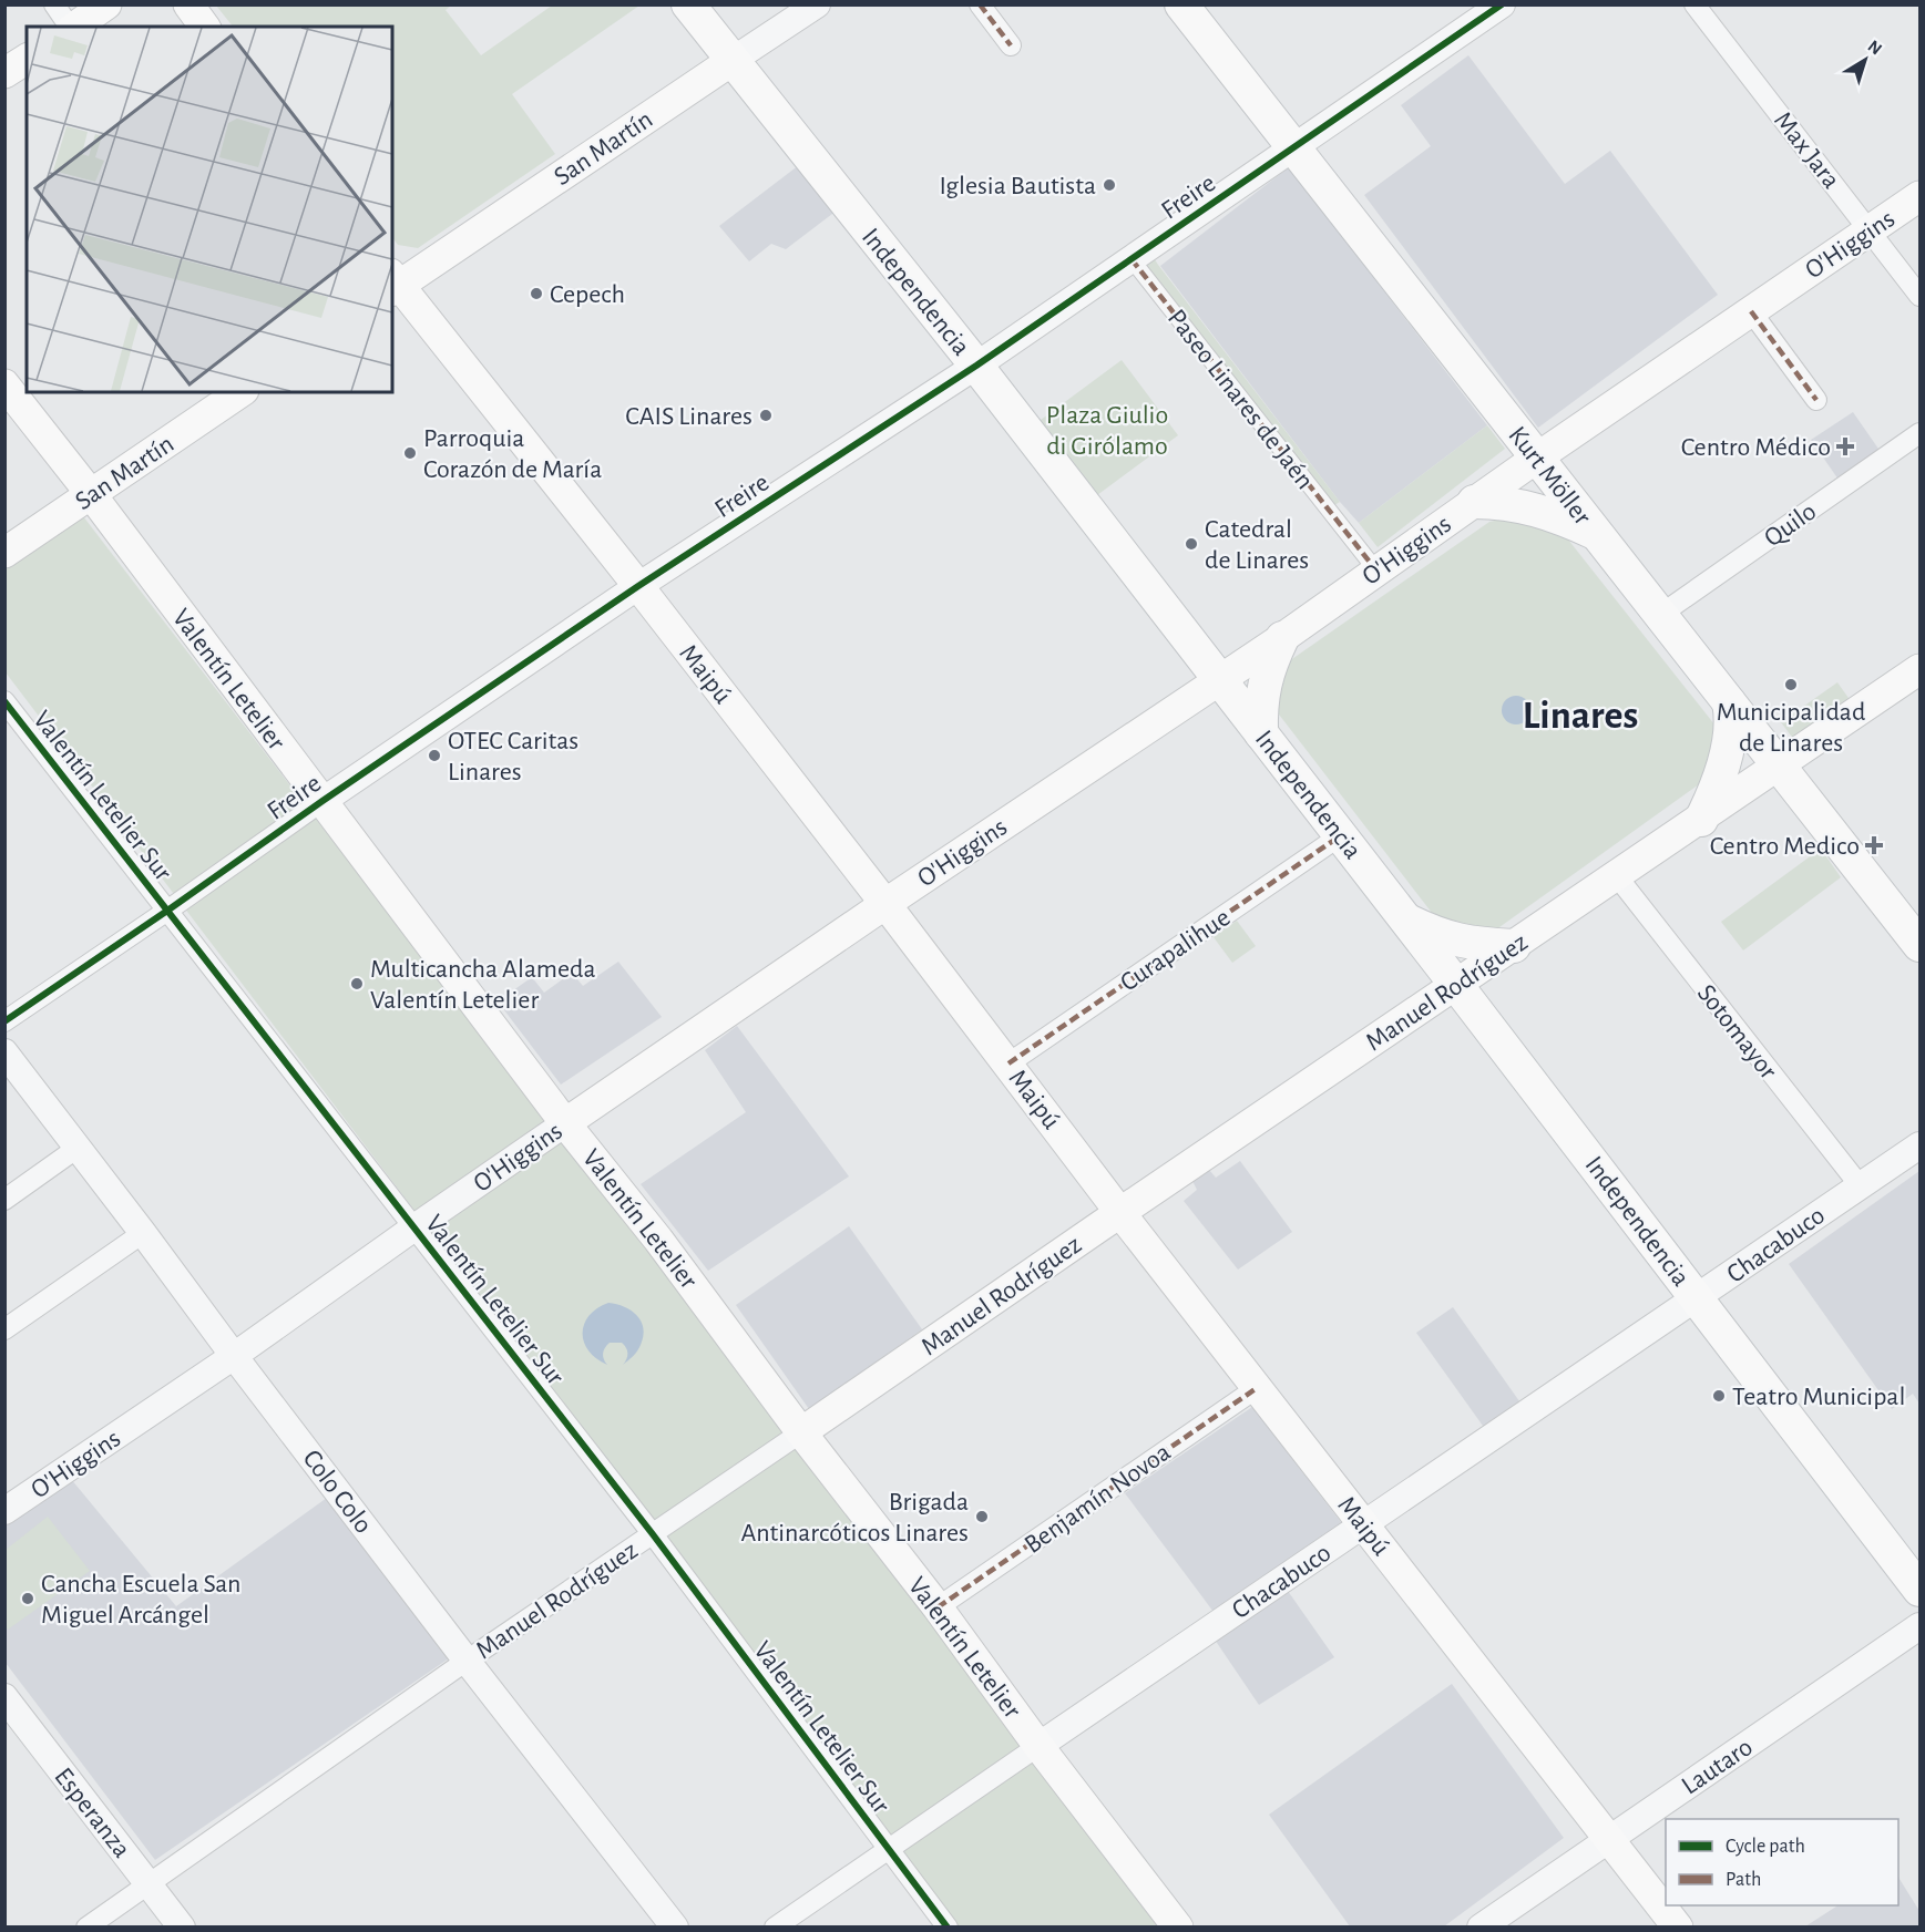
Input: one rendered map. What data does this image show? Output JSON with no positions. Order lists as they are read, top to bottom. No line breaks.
{"streets":{"main road":["San Martín","O'Higgins","Independencia","Kurt Möller","Maipú","Valentín Letelier","Manuel Rodríguez"],"street":["Max Jara","Freire","Paseo Linares de Jaén","Quilo","Valentín Letelier Sur","Curapalihue","Sotomayor","Chacabuco","Colo Colo","Benjamín Novoa","Lautaro","Esperanza"]},"crossings":[["San Martín","Independencia"],["San Martín","Maipú"],["San Martín","Valentín Letelier"],["Max Jara","O'Higgins"],["Freire","Independencia"],["Freire","Paseo Linares de Jaén"],["Freire","Kurt Möller"],["Freire","Maipú"],["Freire","Valentín Letelier"],["Freire","Valentín Letelier Sur"],["O'Higgins","Independencia"],["O'Higgins","Paseo Linares de Jaén"],["O'Higgins","Kurt Möller"],["O'Higgins","Maipú"],["O'Higgins","Valentín Letelier"],["O'Higgins","Valentín Letelier Sur"],["O'Higgins","Colo Colo"],["Independencia","Curapalihue"],["Independencia","Manuel Rodríguez"],["Independencia","Chacabuco"],["Kurt Möller","Quilo"],["Kurt Möller","Manuel Rodríguez"],["Maipú","Curapalihue"],["Maipú","Manuel Rodríguez"],["Maipú","Chacabuco"],["Maipú","Benjamín Novoa"],["Maipú","Lautaro"],["Valentín Letelier","Manuel Rodríguez"],["Valentín Letelier","Chacabuco"],["Valentín Letelier","Benjamín Novoa"],["Valentín Letelier Sur","Manuel Rodríguez"],["Valentín Letelier Sur","Chacabuco"],["Manuel Rodríguez","Sotomayor"],["Manuel Rodríguez","Colo Colo"],["Manuel Rodríguez","Esperanza"],["Sotomayor","Chacabuco"]],"districts":["Linares"],"parks":["Plaza Giulio di Girólamo"],"places":{"other":["Iglesia Bautista","Cepech","CAIS Linares","Parroquia Corazón de María","Catedral de Linares","Municipalidad de Linares","OTEC Caritas Linares","Multicancha Alameda Valentín Letelier","Teatro Municipal","Brigada Antinarcóticos Linares","Cancha Escuela San Miguel Arcángel"],"health":["Centro Médico","Centro Medico"]},"legend":["Cycle path","Path"],"north":"top right"}
